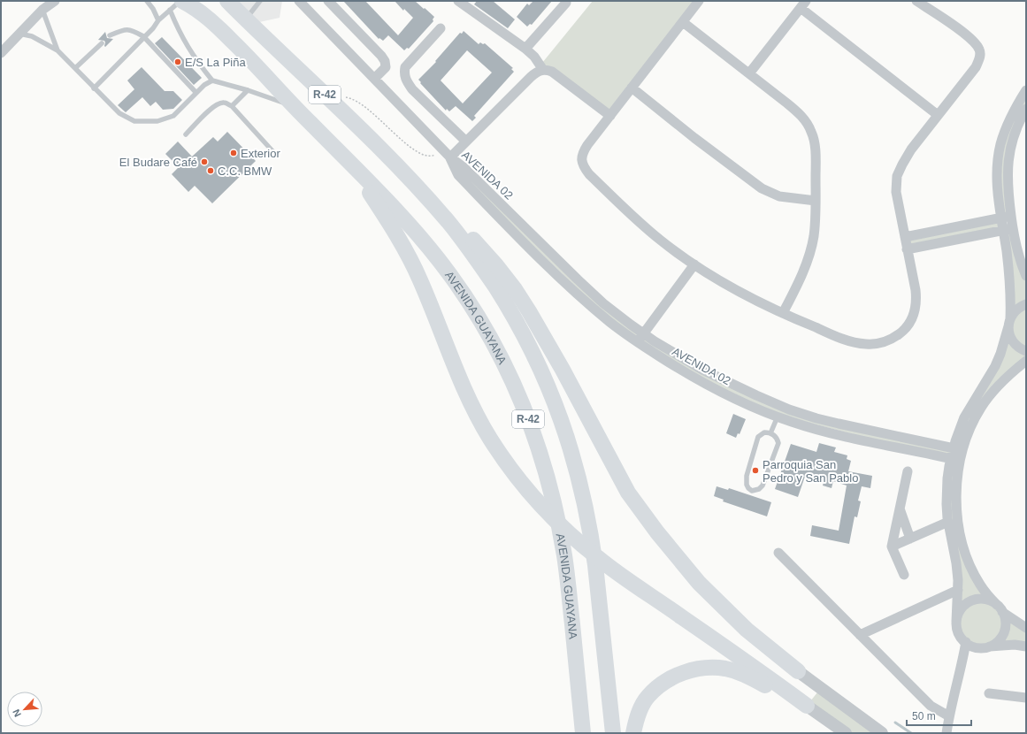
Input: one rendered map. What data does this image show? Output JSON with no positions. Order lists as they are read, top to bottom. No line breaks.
{"streets":{"main road":["R-42","AVENIDA GUAYANA"],"street":["AVENIDA 02"]},"places":["E/S La Piña","Exterior","El Budare Café","C.C. BMW","Parroquia San Pedro y San Pablo"],"scale_bar":"50 m","north":"bottom left"}
